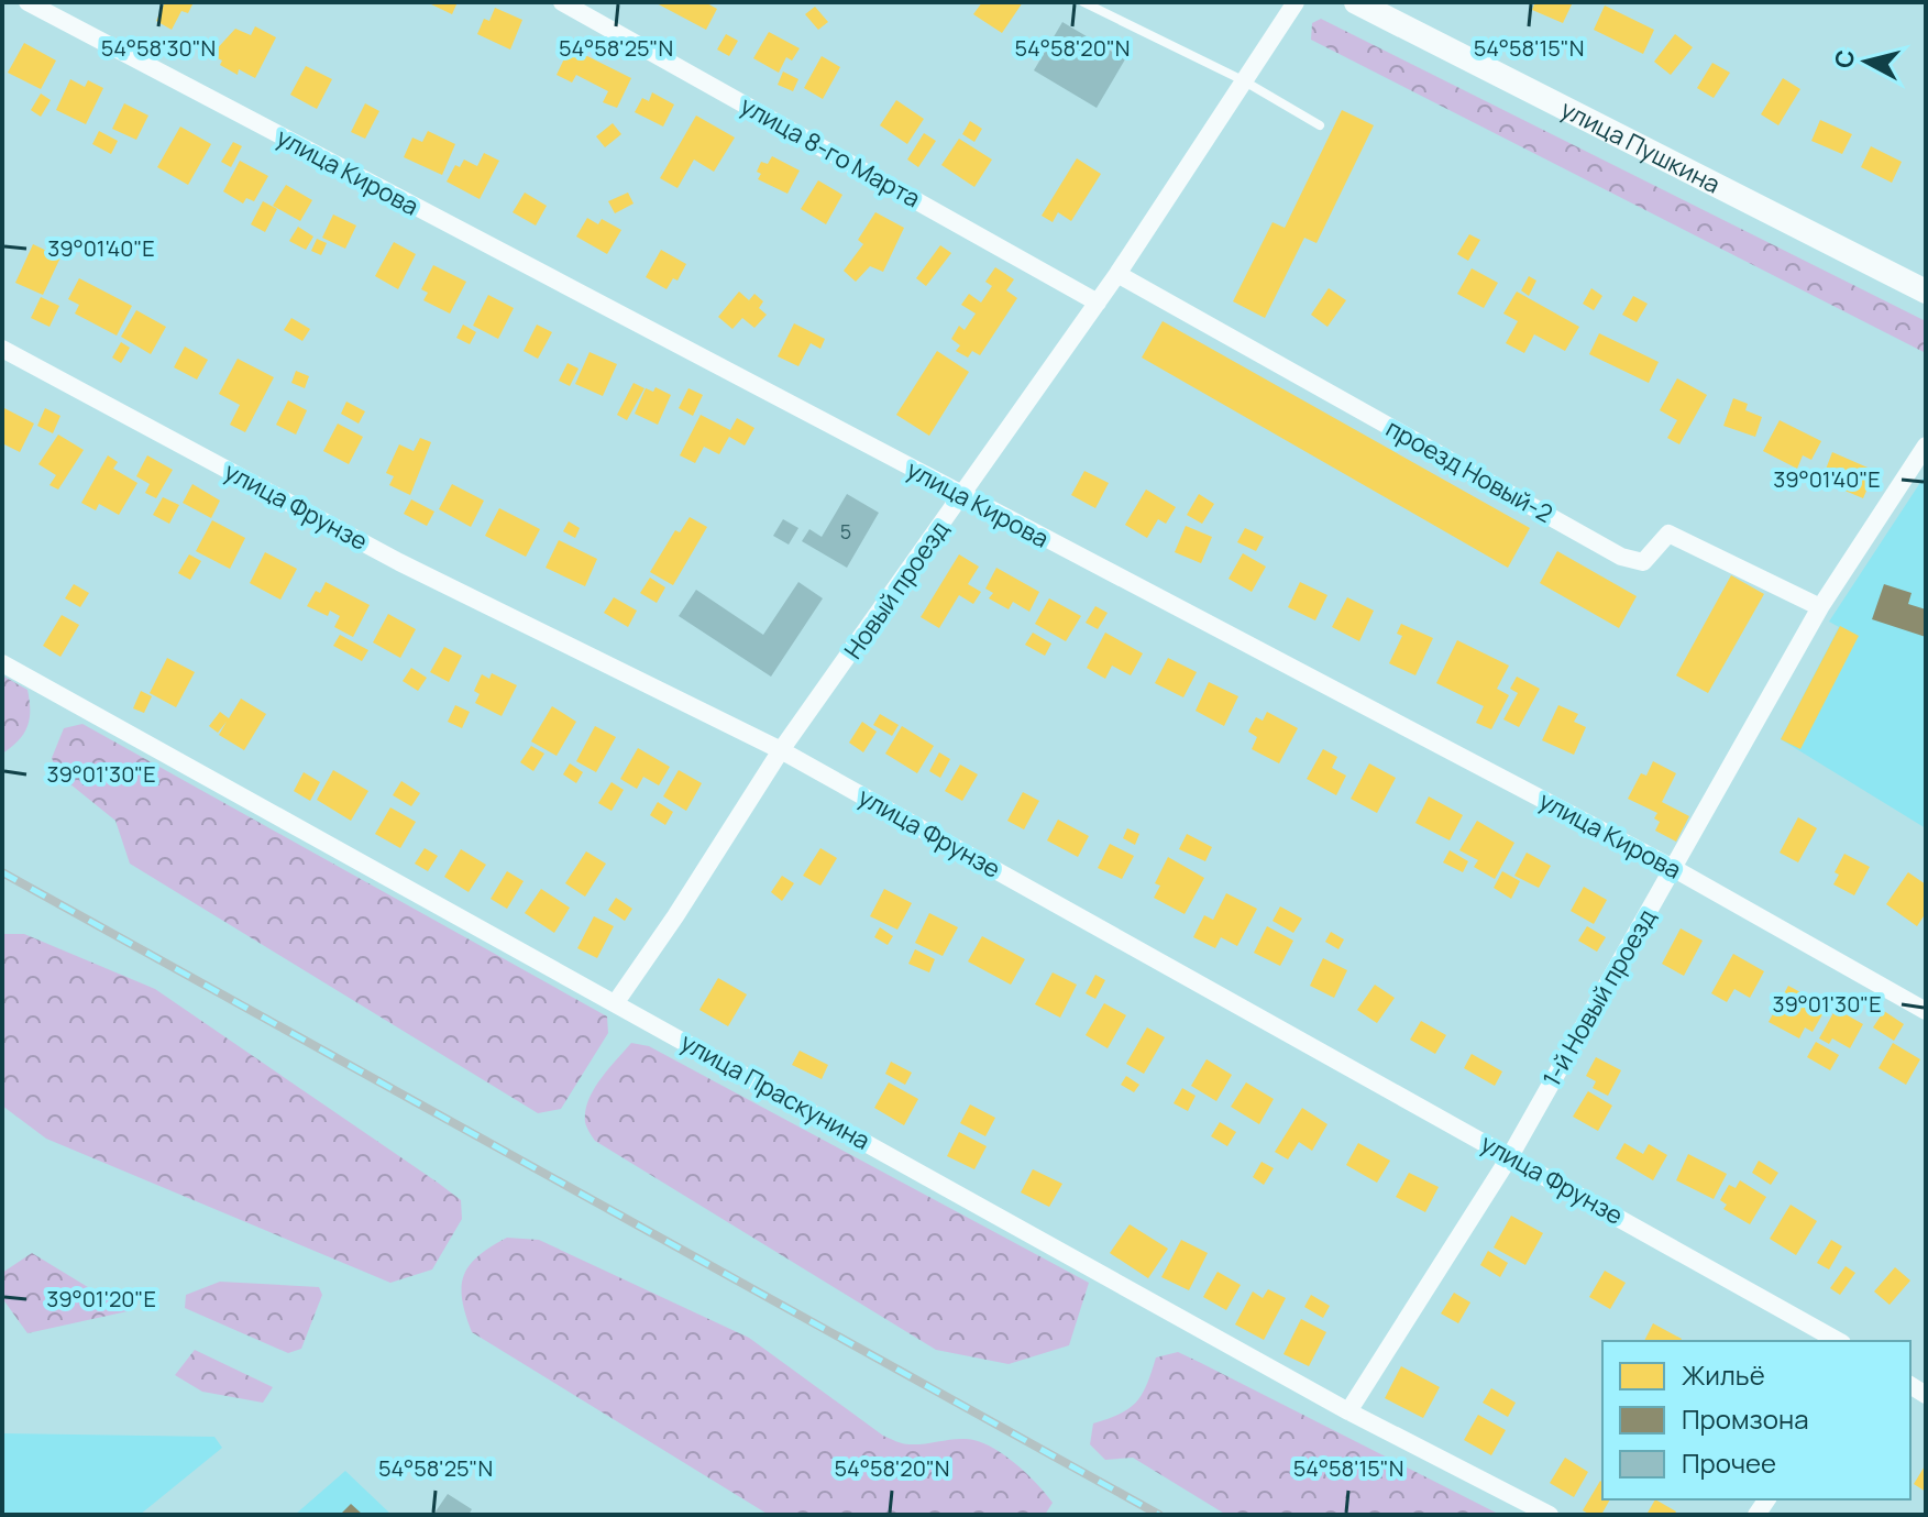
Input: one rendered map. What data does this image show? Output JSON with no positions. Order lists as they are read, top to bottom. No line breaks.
{"streets":{"main road":["улица Пушкина"],"street":["улица 8-го Марта","улица Кирова","проезд Новый-2","улица Фрунзе","Новый проезд","1-й Новый проезд","улица Праскунина"]},"crossings":[["улица 8-го Марта","Новый проезд"],["улица Кирова","Новый проезд"],["улица Кирова","1-й Новый проезд"],["проезд Новый-2","Новый проезд"],["проезд Новый-2","1-й Новый проезд"],["улица Фрунзе","Новый проезд"],["улица Фрунзе","1-й Новый проезд"],["Новый проезд","улица Праскунина"],["1-й Новый проезд","улица Праскунина"]],"house_numbers":["5"],"legend":["Жильё","Промзона","Прочее"],"north":"left","coordinates":["54°58'30\"N","54°58'25\"N","54°58'20\"N","54°58'15\"N","39°01'40\"E","39°01'30\"E","39°01'20\"E"]}
